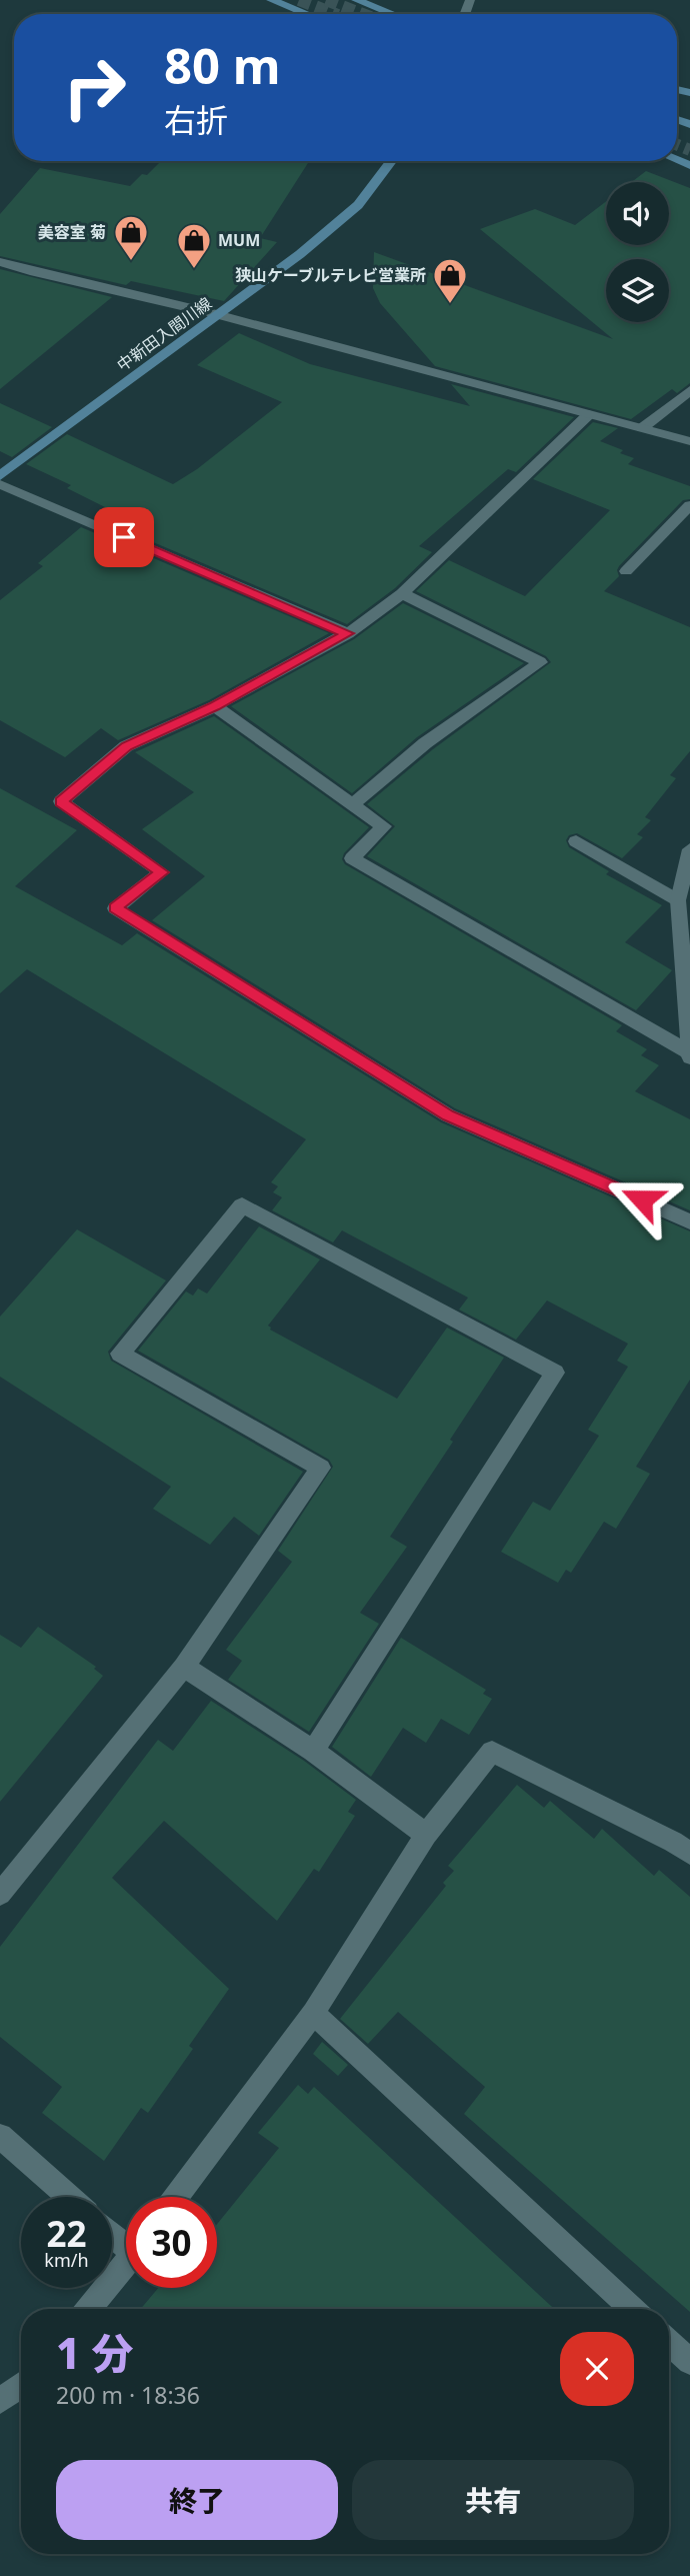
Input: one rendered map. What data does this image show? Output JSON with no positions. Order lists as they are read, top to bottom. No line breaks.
{"streets":{"main road":["中新田入間川線"]},"places":{"shop":["美容室 菊","MUM","狭山ケーブルテレビ営業所"]},"page":{"turn":["80 m","右折"],"speed":"22 km/h","limit":"30","heading":["1 分","200 m · 18:36"],"buttons":["終了","共有"]}}
